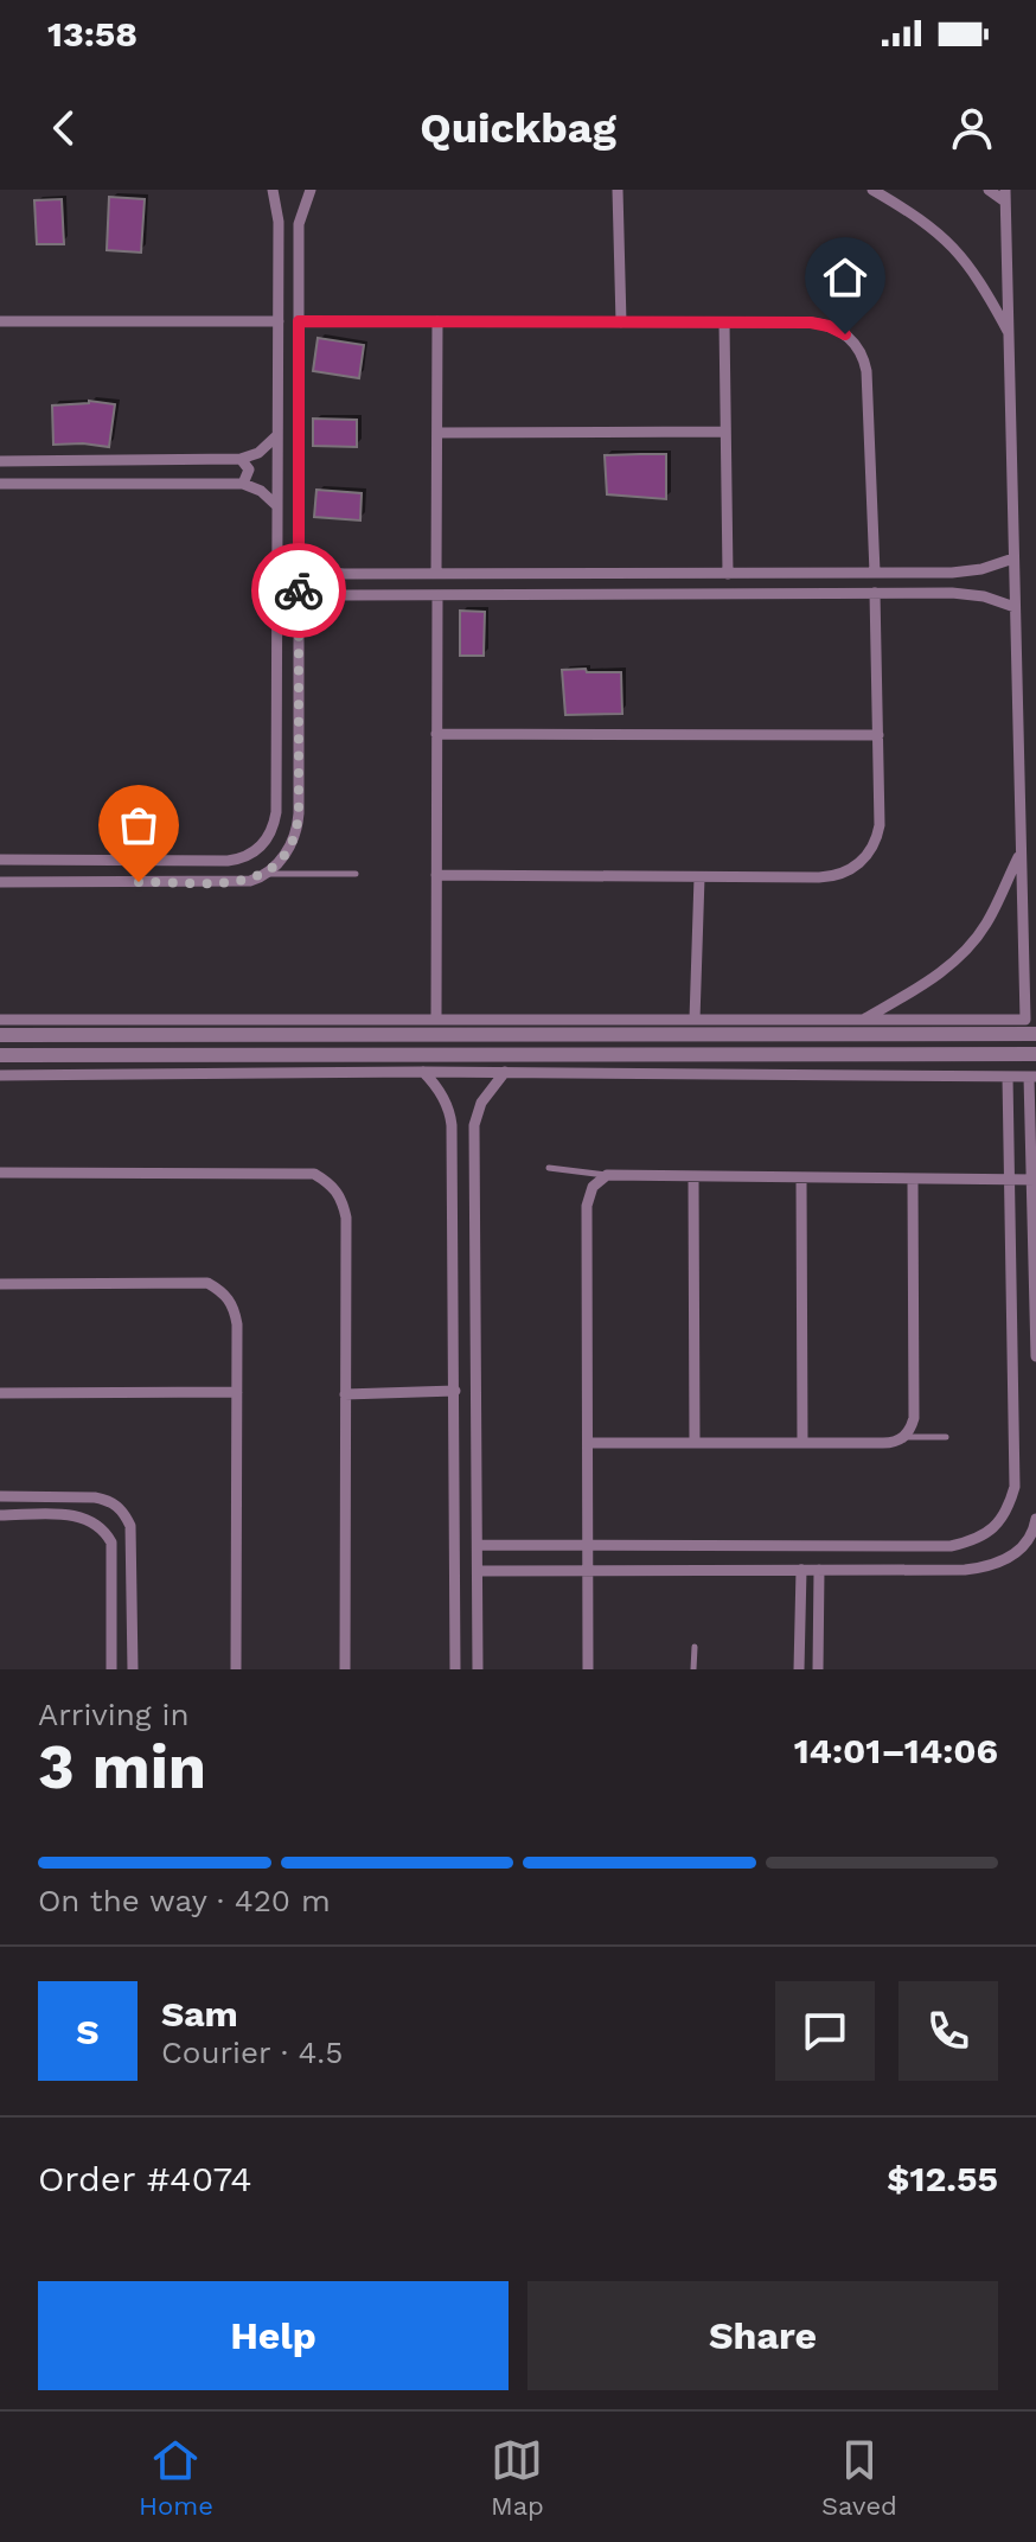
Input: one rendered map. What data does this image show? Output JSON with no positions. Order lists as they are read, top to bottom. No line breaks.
{"page":{"status":"13:58","header":"Quickbag","heading":["3 min","Arriving in","14:01–14:06"],"panel":["Sam","Courier · 4.5","Order #4074","$12.55"],"bar":"On the way · 420 m","round":"S","buttons":["Help","Share"],"tabs":["Home","Map","Saved"]}}
